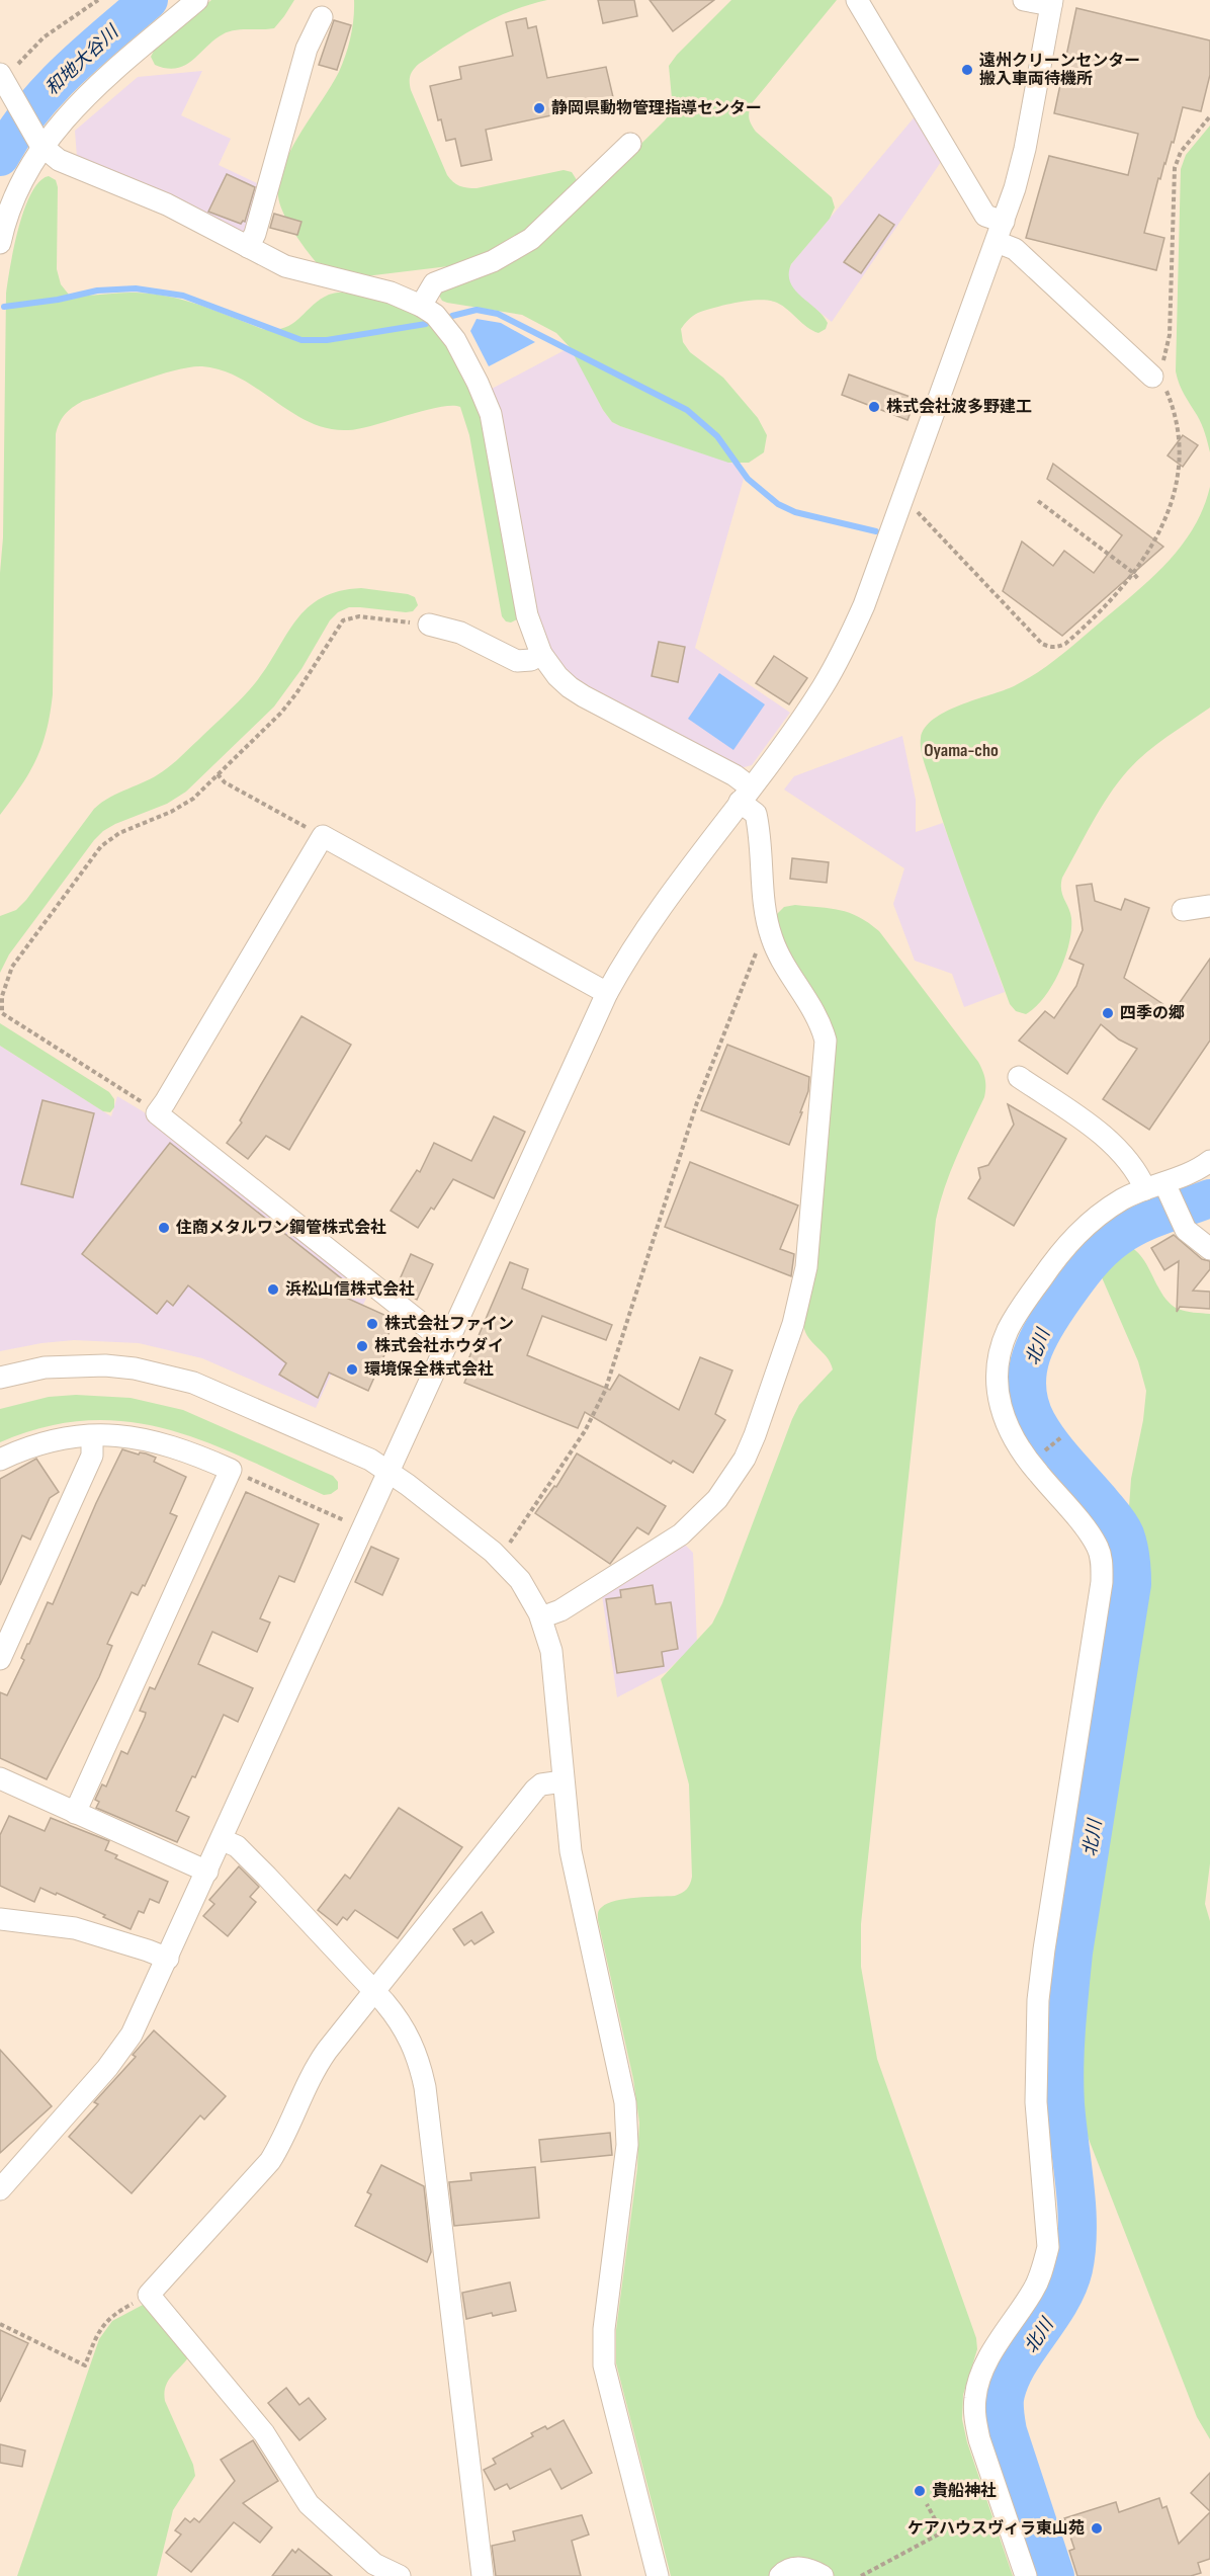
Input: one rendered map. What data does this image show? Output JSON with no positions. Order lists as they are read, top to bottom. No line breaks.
{"districts":["Oyama-cho"],"water":["和地大谷川","北川"],"places":["遠州クリーンセンター 搬入車両待機所","静岡県動物管理指導センター","株式会社波多野建工","四季の郷","住商メタルワン鋼管株式会社","浜松山信株式会社","株式会社ファイン","株式会社ホウダイ","環境保全株式会社","貴船神社","ケアハウスヴィラ東山苑"]}
